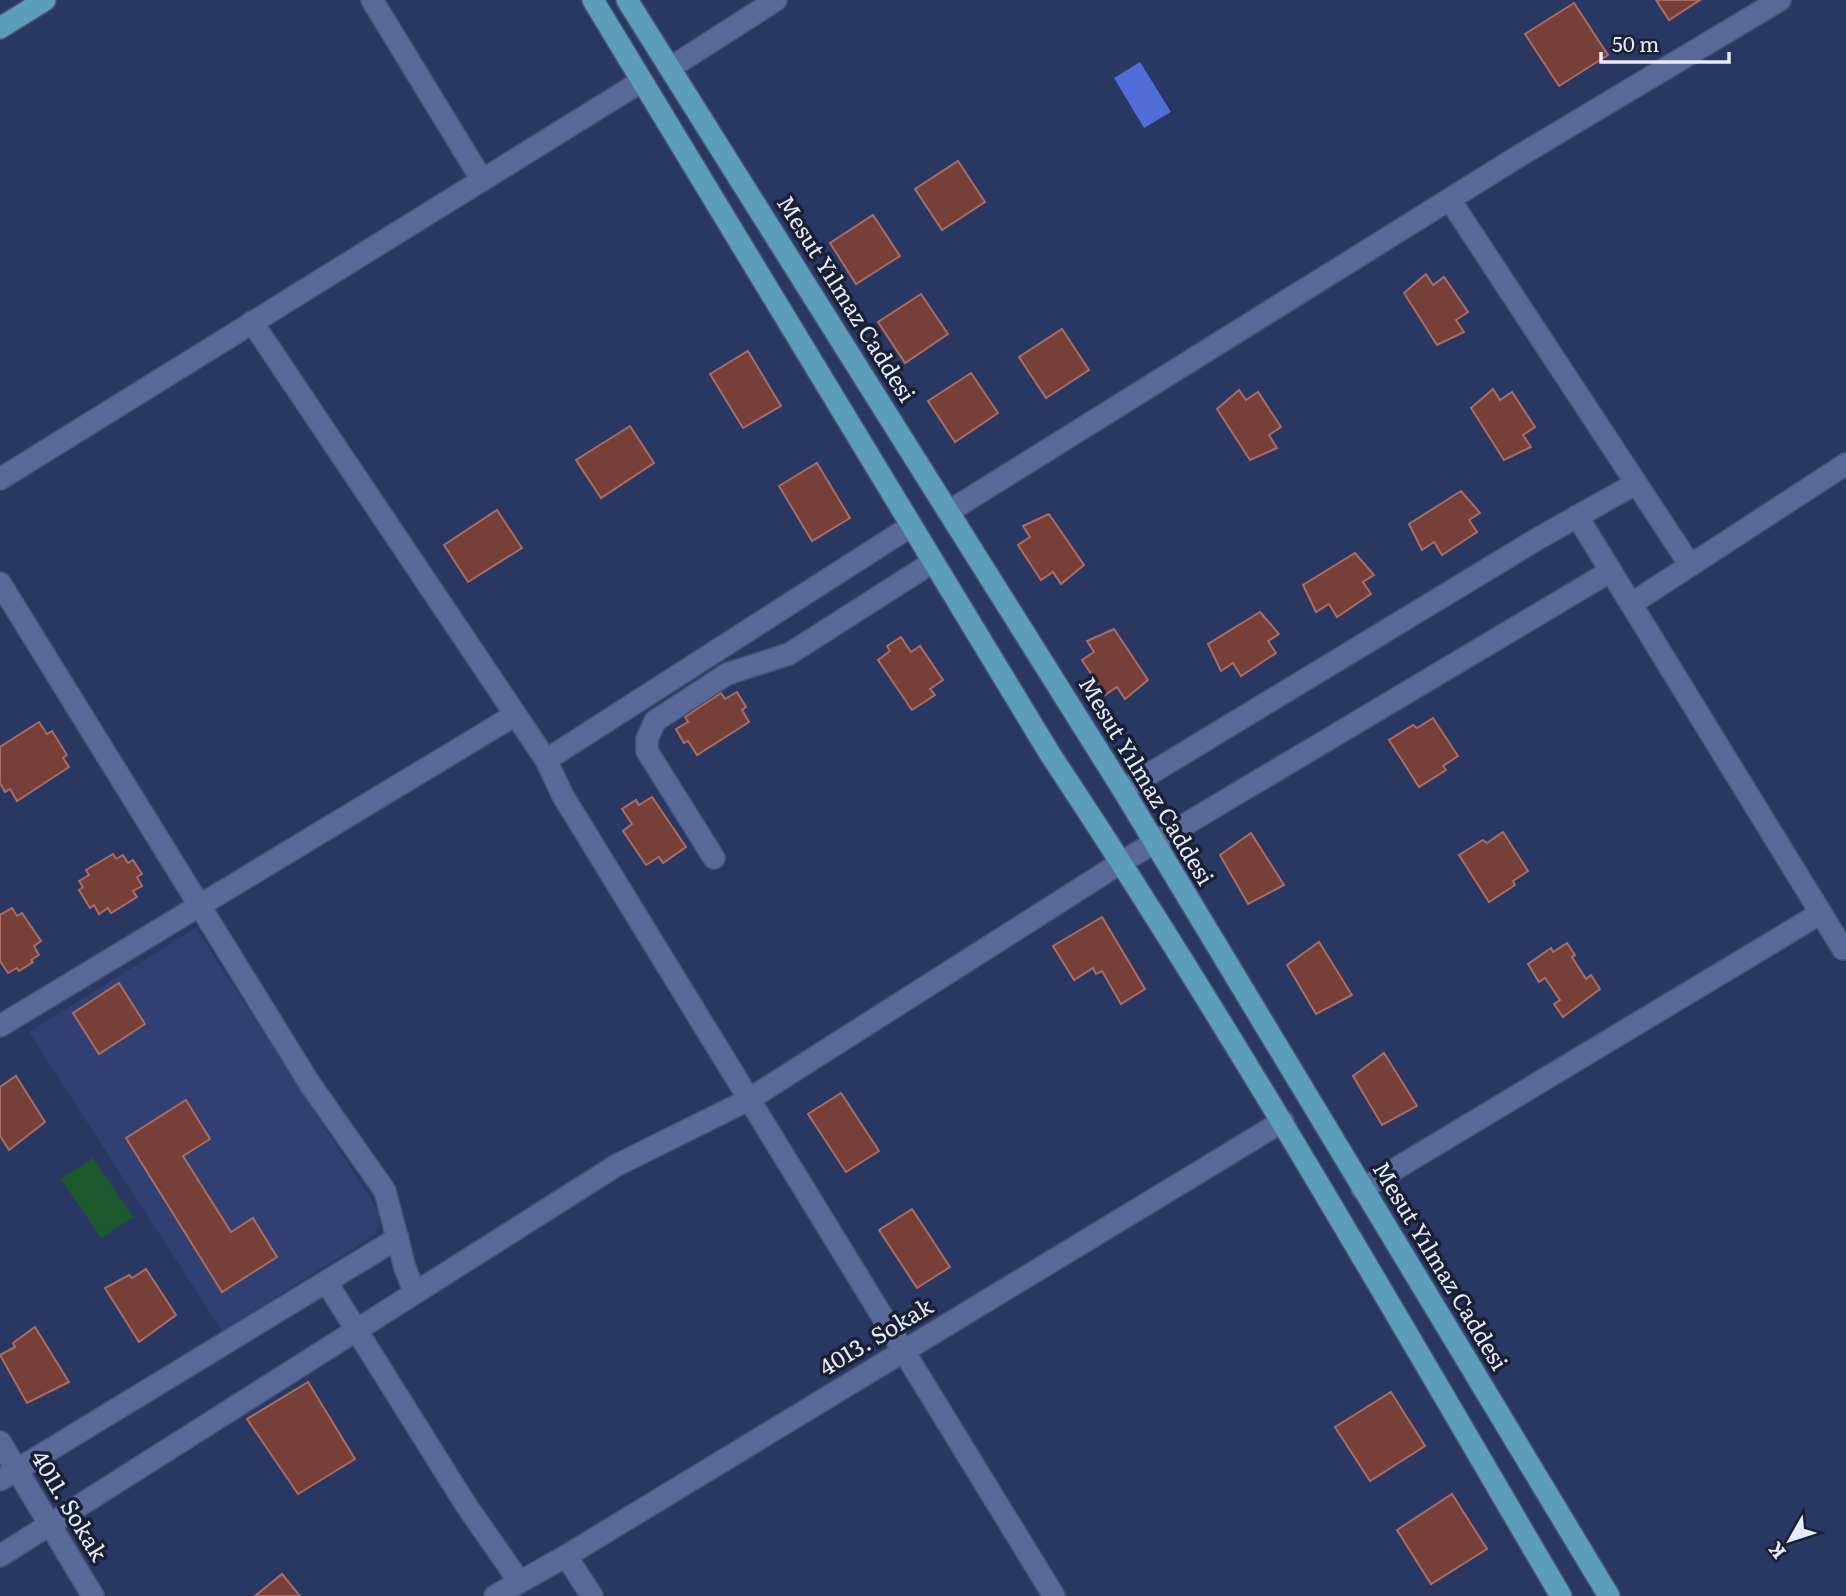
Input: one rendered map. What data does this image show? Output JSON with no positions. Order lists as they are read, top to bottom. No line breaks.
{"streets":{"main road":["Mesut Yılmaz Caddesi"],"street":["4013. Sokak","4011. Sokak"]},"scale_bar":"50 m","north":"bottom left"}
